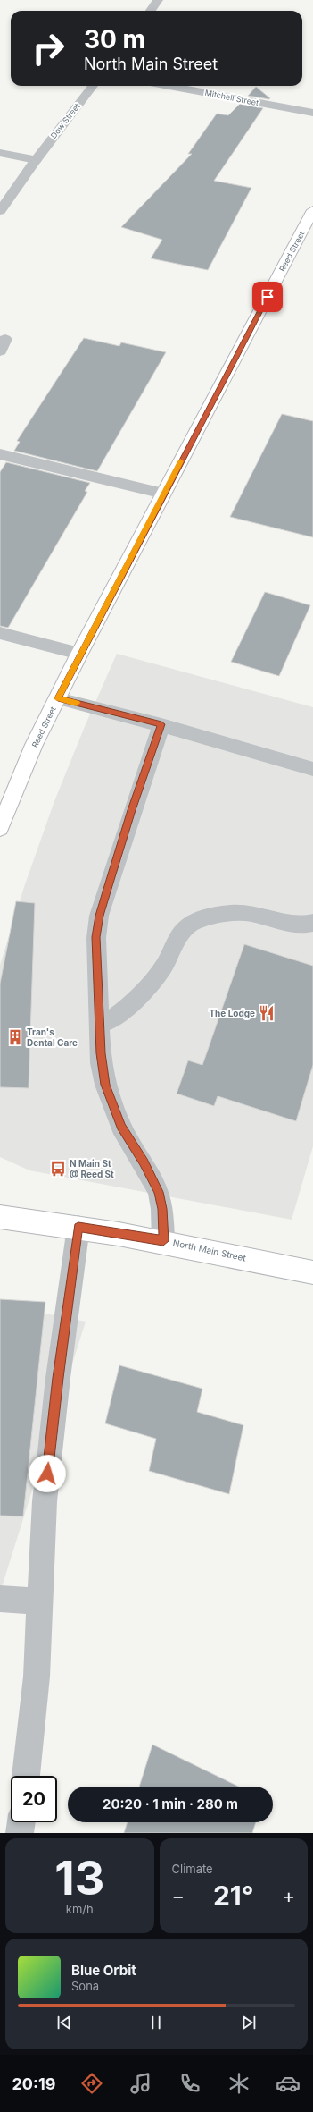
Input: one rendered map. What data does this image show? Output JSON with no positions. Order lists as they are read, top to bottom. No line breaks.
{"streets":{"main road":["Reed Street","North Main Street"],"street":["Mitchell Street","Dow Street"]},"places":{"restaurant":["The Lodge"],"building":["Tran's Dental Care"],"bus stop":["N Main St @ Reed St"]},"page":{"turn":["30 m","North Main Street"],"limit":"20","trip":"20:20 · 1 min · 280 m","tile":[["13","km/h"],"Climate"],"heat":["−","21°","+"],"song":["Blue Orbit","Sona"],"tabs":"20:19"}}
